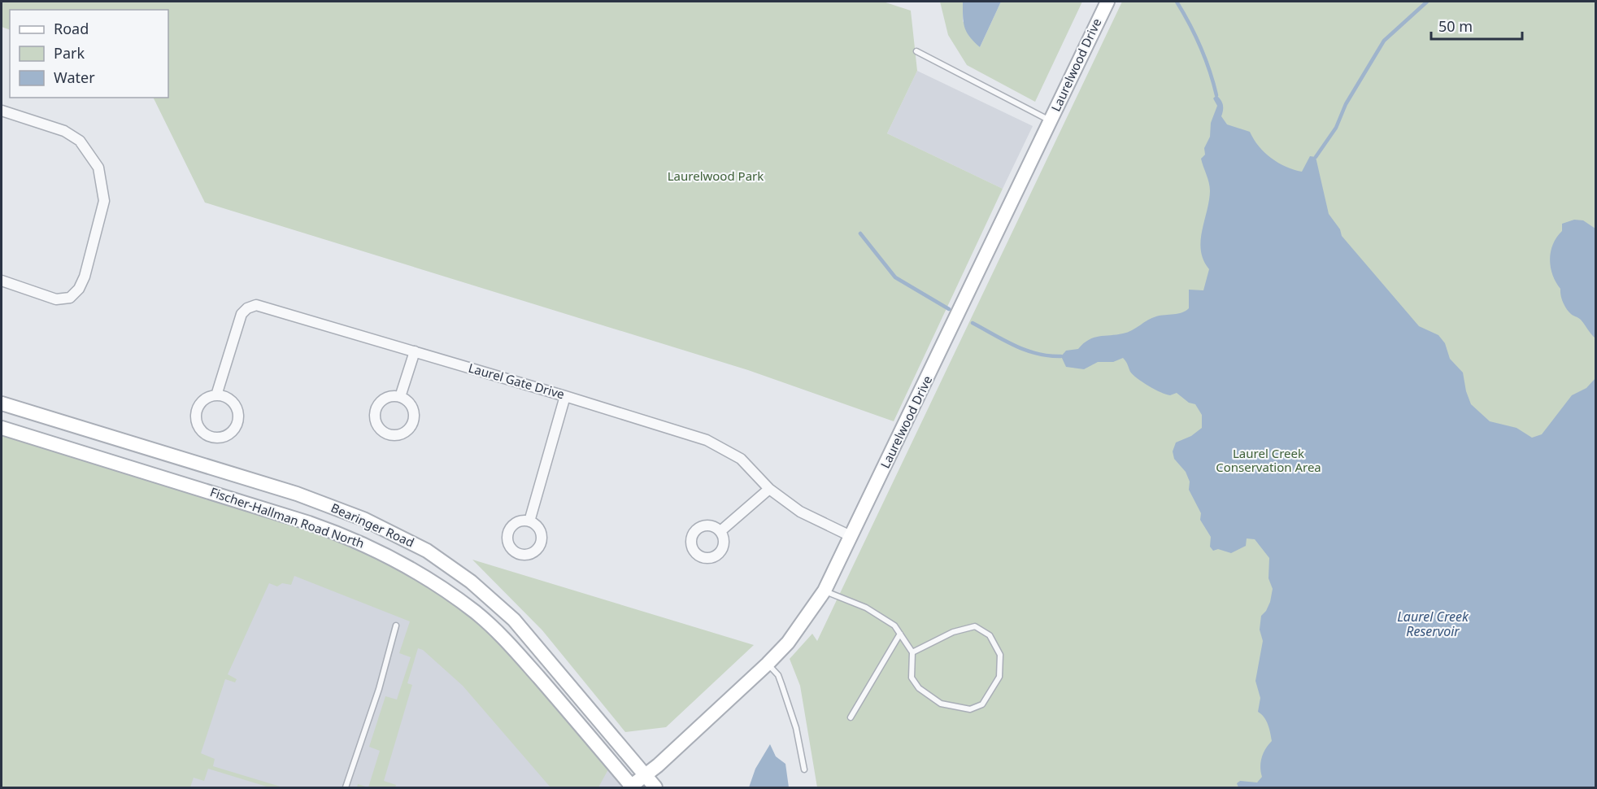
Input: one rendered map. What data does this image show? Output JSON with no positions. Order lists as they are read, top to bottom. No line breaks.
{"streets":{"main road":["Laurelwood Drive","Fischer-Hallman Road North","Bearinger Road"],"street":["Laurel Gate Drive"]},"crossings":[["Laurelwood Drive","Laurel Gate Drive"],["Laurelwood Drive","Fischer-Hallman Road North"],["Laurelwood Drive","Bearinger Road"]],"water":["Laurel Creek Reservoir"],"parks":["Laurelwood Park","Laurel Creek Conservation Area"],"legend":["Road","Park","Water"],"scale_bar":"50 m"}
